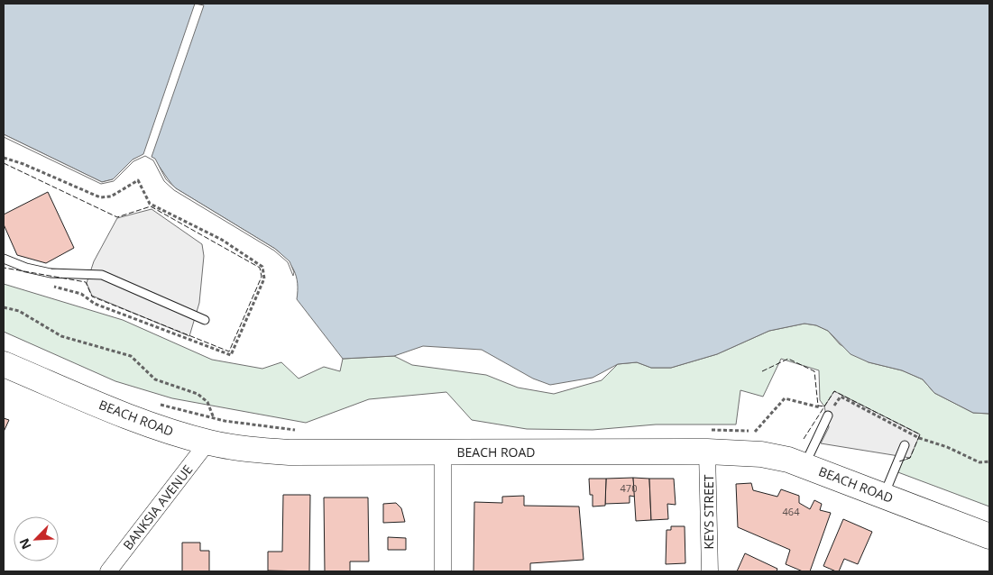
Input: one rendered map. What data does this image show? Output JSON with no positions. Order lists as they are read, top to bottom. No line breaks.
{"streets":{"main road":["BEACH ROAD"],"street":["BANKSIA AVENUE","KEYS STREET"]},"crossings":[["BEACH ROAD","BANKSIA AVENUE"],["BEACH ROAD","KEYS STREET"]],"house_numbers":["470","464"],"north":"bottom left"}
